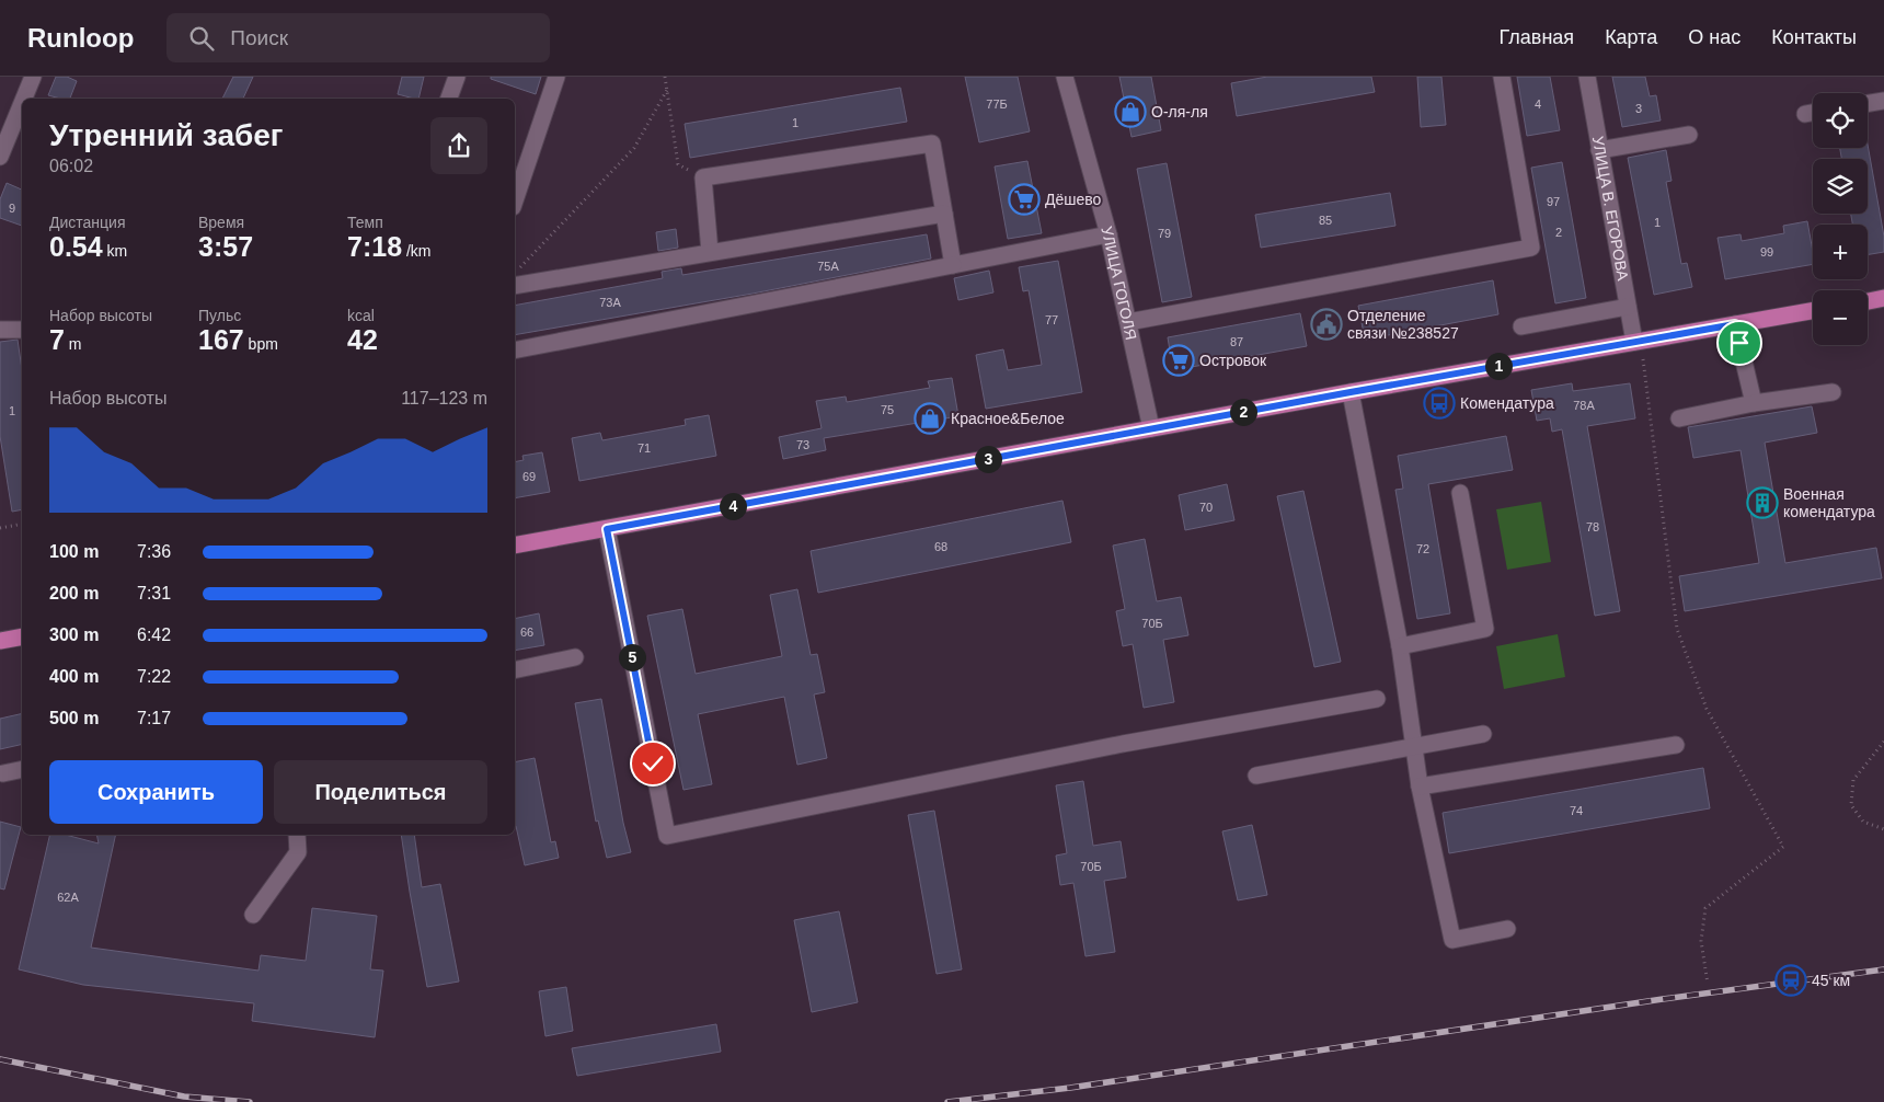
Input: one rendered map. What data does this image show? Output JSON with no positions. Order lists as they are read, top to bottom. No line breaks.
{"streets":{"street":["УЛИЦА В. ЕГОРОВА","УЛИЦА ГОГОЛЯ"]},"places":{"shop":["О-ля-ля","Красное&Белое"],"supermarket":["Дёшево","Островок"],"public building":["Отделение связи №238527"],"bus stop":["Комендатура"],"building":["Военная комендатура"],"station":["45 км"]},"house_numbers":["77Б","4","3","1","97","9","85","1","2","79","99","75А","73А","77","87","78А","75","1","73","71","69","70","78","68","72","70Б","66","74","70Б","62А"],"page":{"header":"Runloop","search":"Поиск","nav":["Главная","Карта","О нас","Контакты"],"map_buttons":["+","−"],"heading":["Утренний забег","06:02"],"stats":[["Дистанция","0.54 km"],["Время","3:57"],["Темп","7:18 /km"],["Набор высоты","7 m"],["Пульс","167 bpm"],["kcal","42"]],"pins":["1","2","3","4","5"],"chart":["Набор высоты","117–123 m"],"list":[{"name":"100 m","note":"7:36"},{"name":"200 m","note":"7:31"},{"name":"300 m","note":"6:42"},{"name":"400 m","note":"7:22"},{"name":"500 m","note":"7:17"}],"buttons":["Сохранить","Поделиться"]}}
